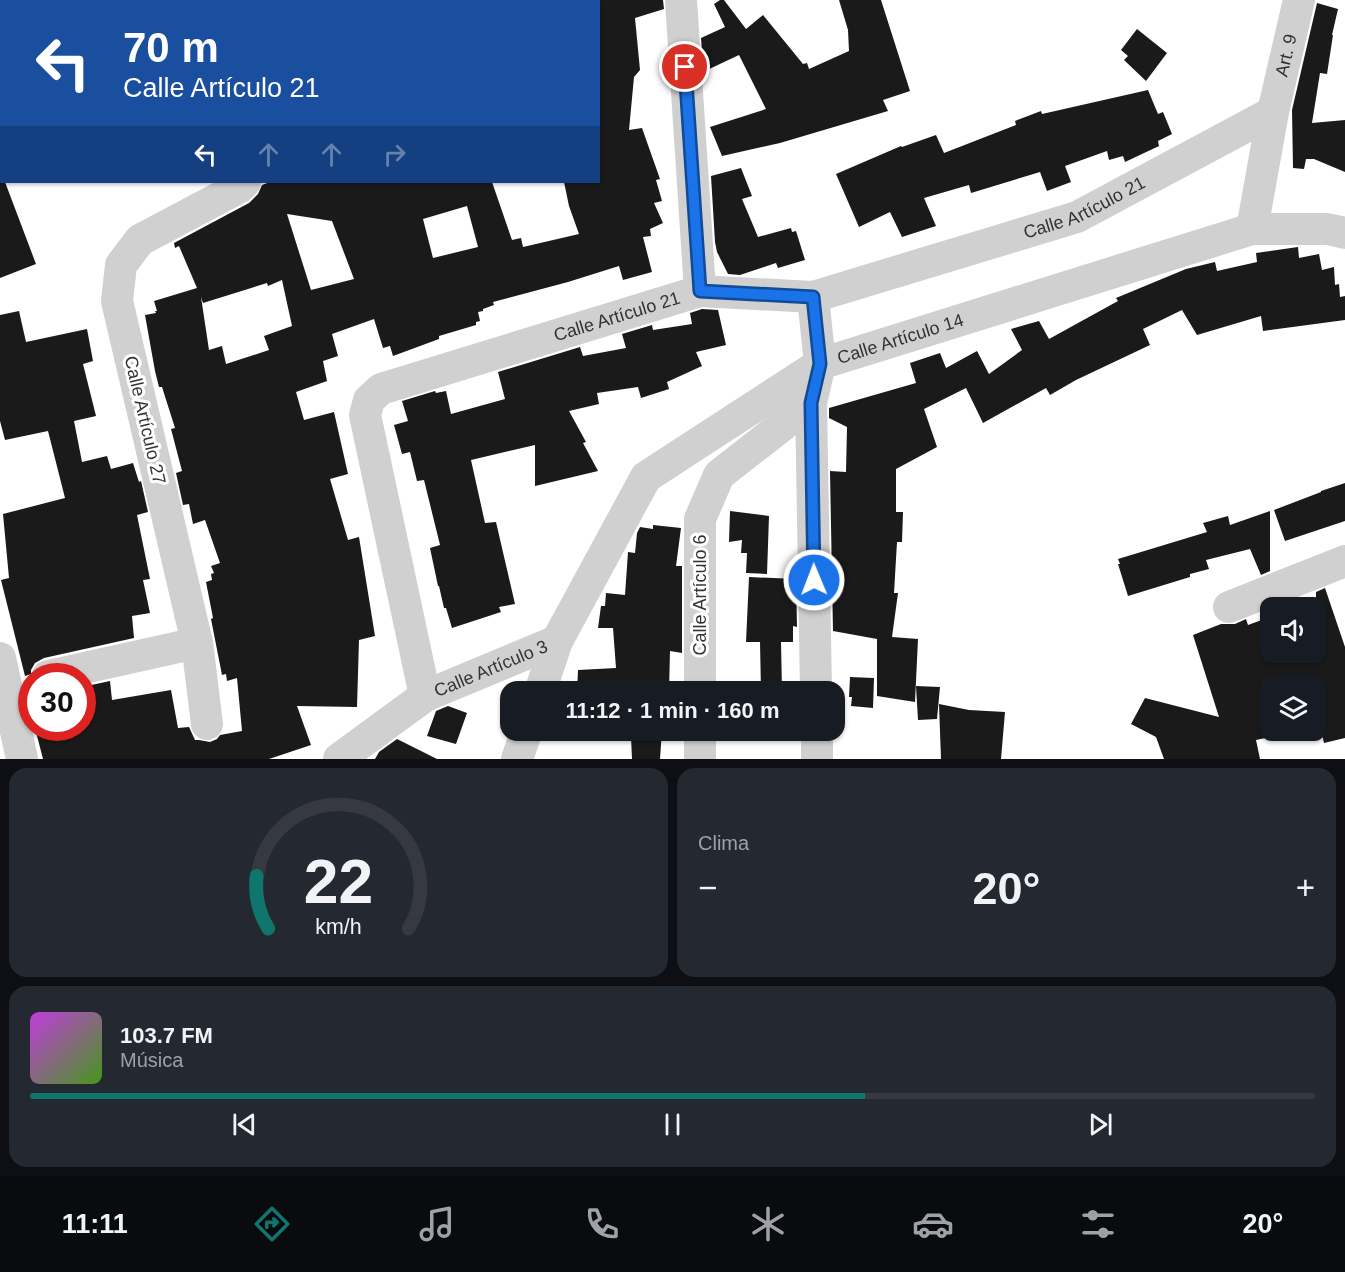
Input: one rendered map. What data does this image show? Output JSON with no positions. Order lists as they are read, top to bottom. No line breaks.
{"streets":{"street":["Art. 9","Calle Artículo 21","Calle Artículo 14","Calle Artículo 27","Calle Artículo 6","Calle Artículo 3"]},"crossings":[["Art. 9","Calle Artículo 21"],["Calle Artículo 21","Calle Artículo 3"],["Calle Artículo 14","Calle Artículo 3"]],"page":{"turn":["70 m","Calle Artículo 21"],"limit":"30","trip":"11:12 · 1 min · 160 m","tile":"Clima","heat":["−","20°","+"],"song":["103.7 FM","Música"],"tabs":["11:11","20°"],"gauge":["22","km/h"]}}
